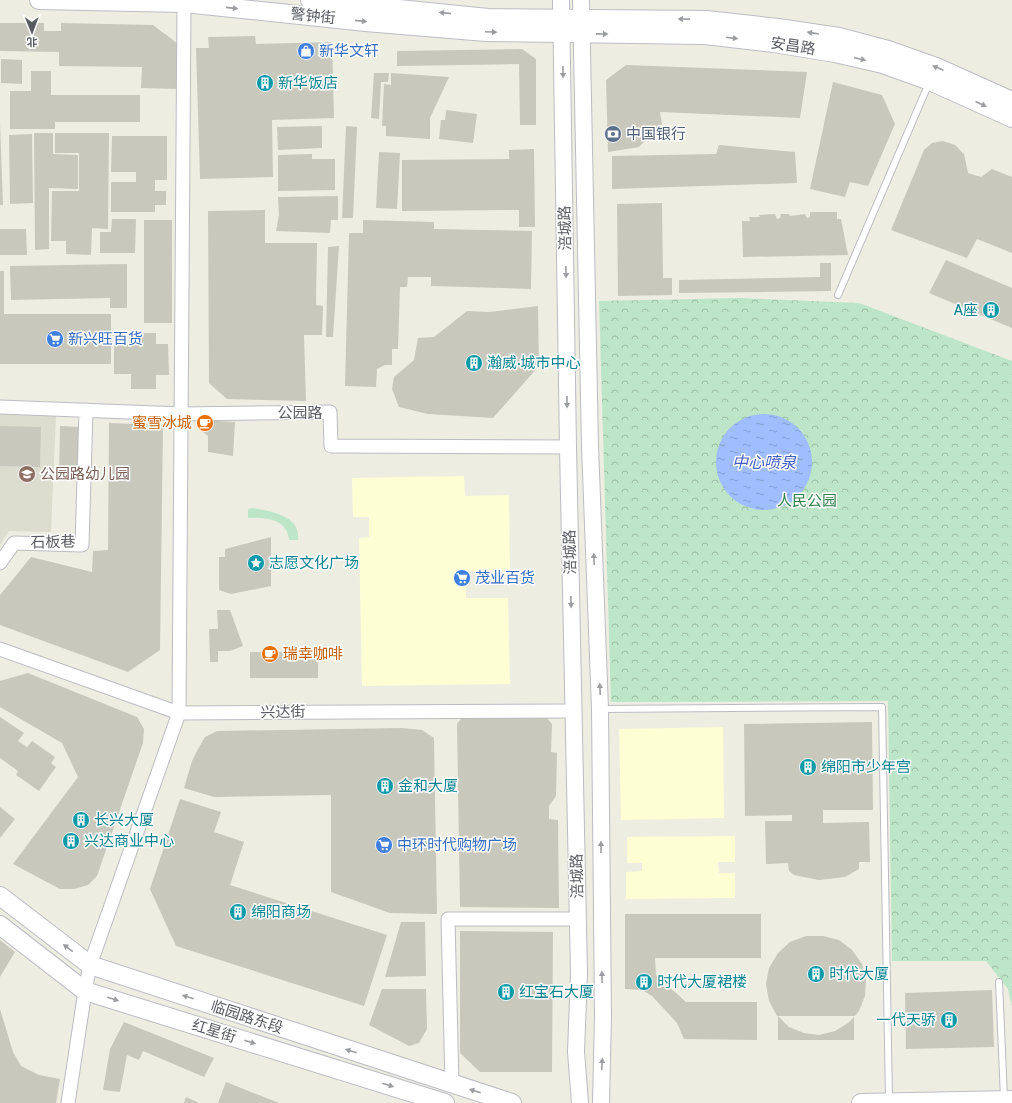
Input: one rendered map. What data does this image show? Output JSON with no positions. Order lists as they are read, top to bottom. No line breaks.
{"streets":{"main road":["警钟街","安昌路","临园路东段","红星街"],"street":["涪城路","公园路","石板巷","兴达街"]},"crossings":[["警钟街","安昌路"],["警钟街","涪城路"],["安昌路","涪城路"],["涪城路","公园路"],["涪城路","兴达街"],["公园路","石板巷"]],"one_way":["临园路东段","红星街"],"water":["中心喷泉"],"parks":["人民公园"],"places":{"shop":["新华文轩"],"building":["新华饭店","A座","瀚威·城市中心","绵阳市少年宫","金和大厦","长兴大厦","兴达商业中心","绵阳商场","时代大厦","时代大厦裙楼","红宝石大厦","一代天骄"],"bank":["中国银行"],"supermarket":["新兴旺百货","茂业百货","中环时代购物广场"],"cafe":["蜜雪冰城","瑞幸咖啡"],"school or university":["公园路幼儿园"],"place":["志愿文化广场"]},"north":"bottom"}
